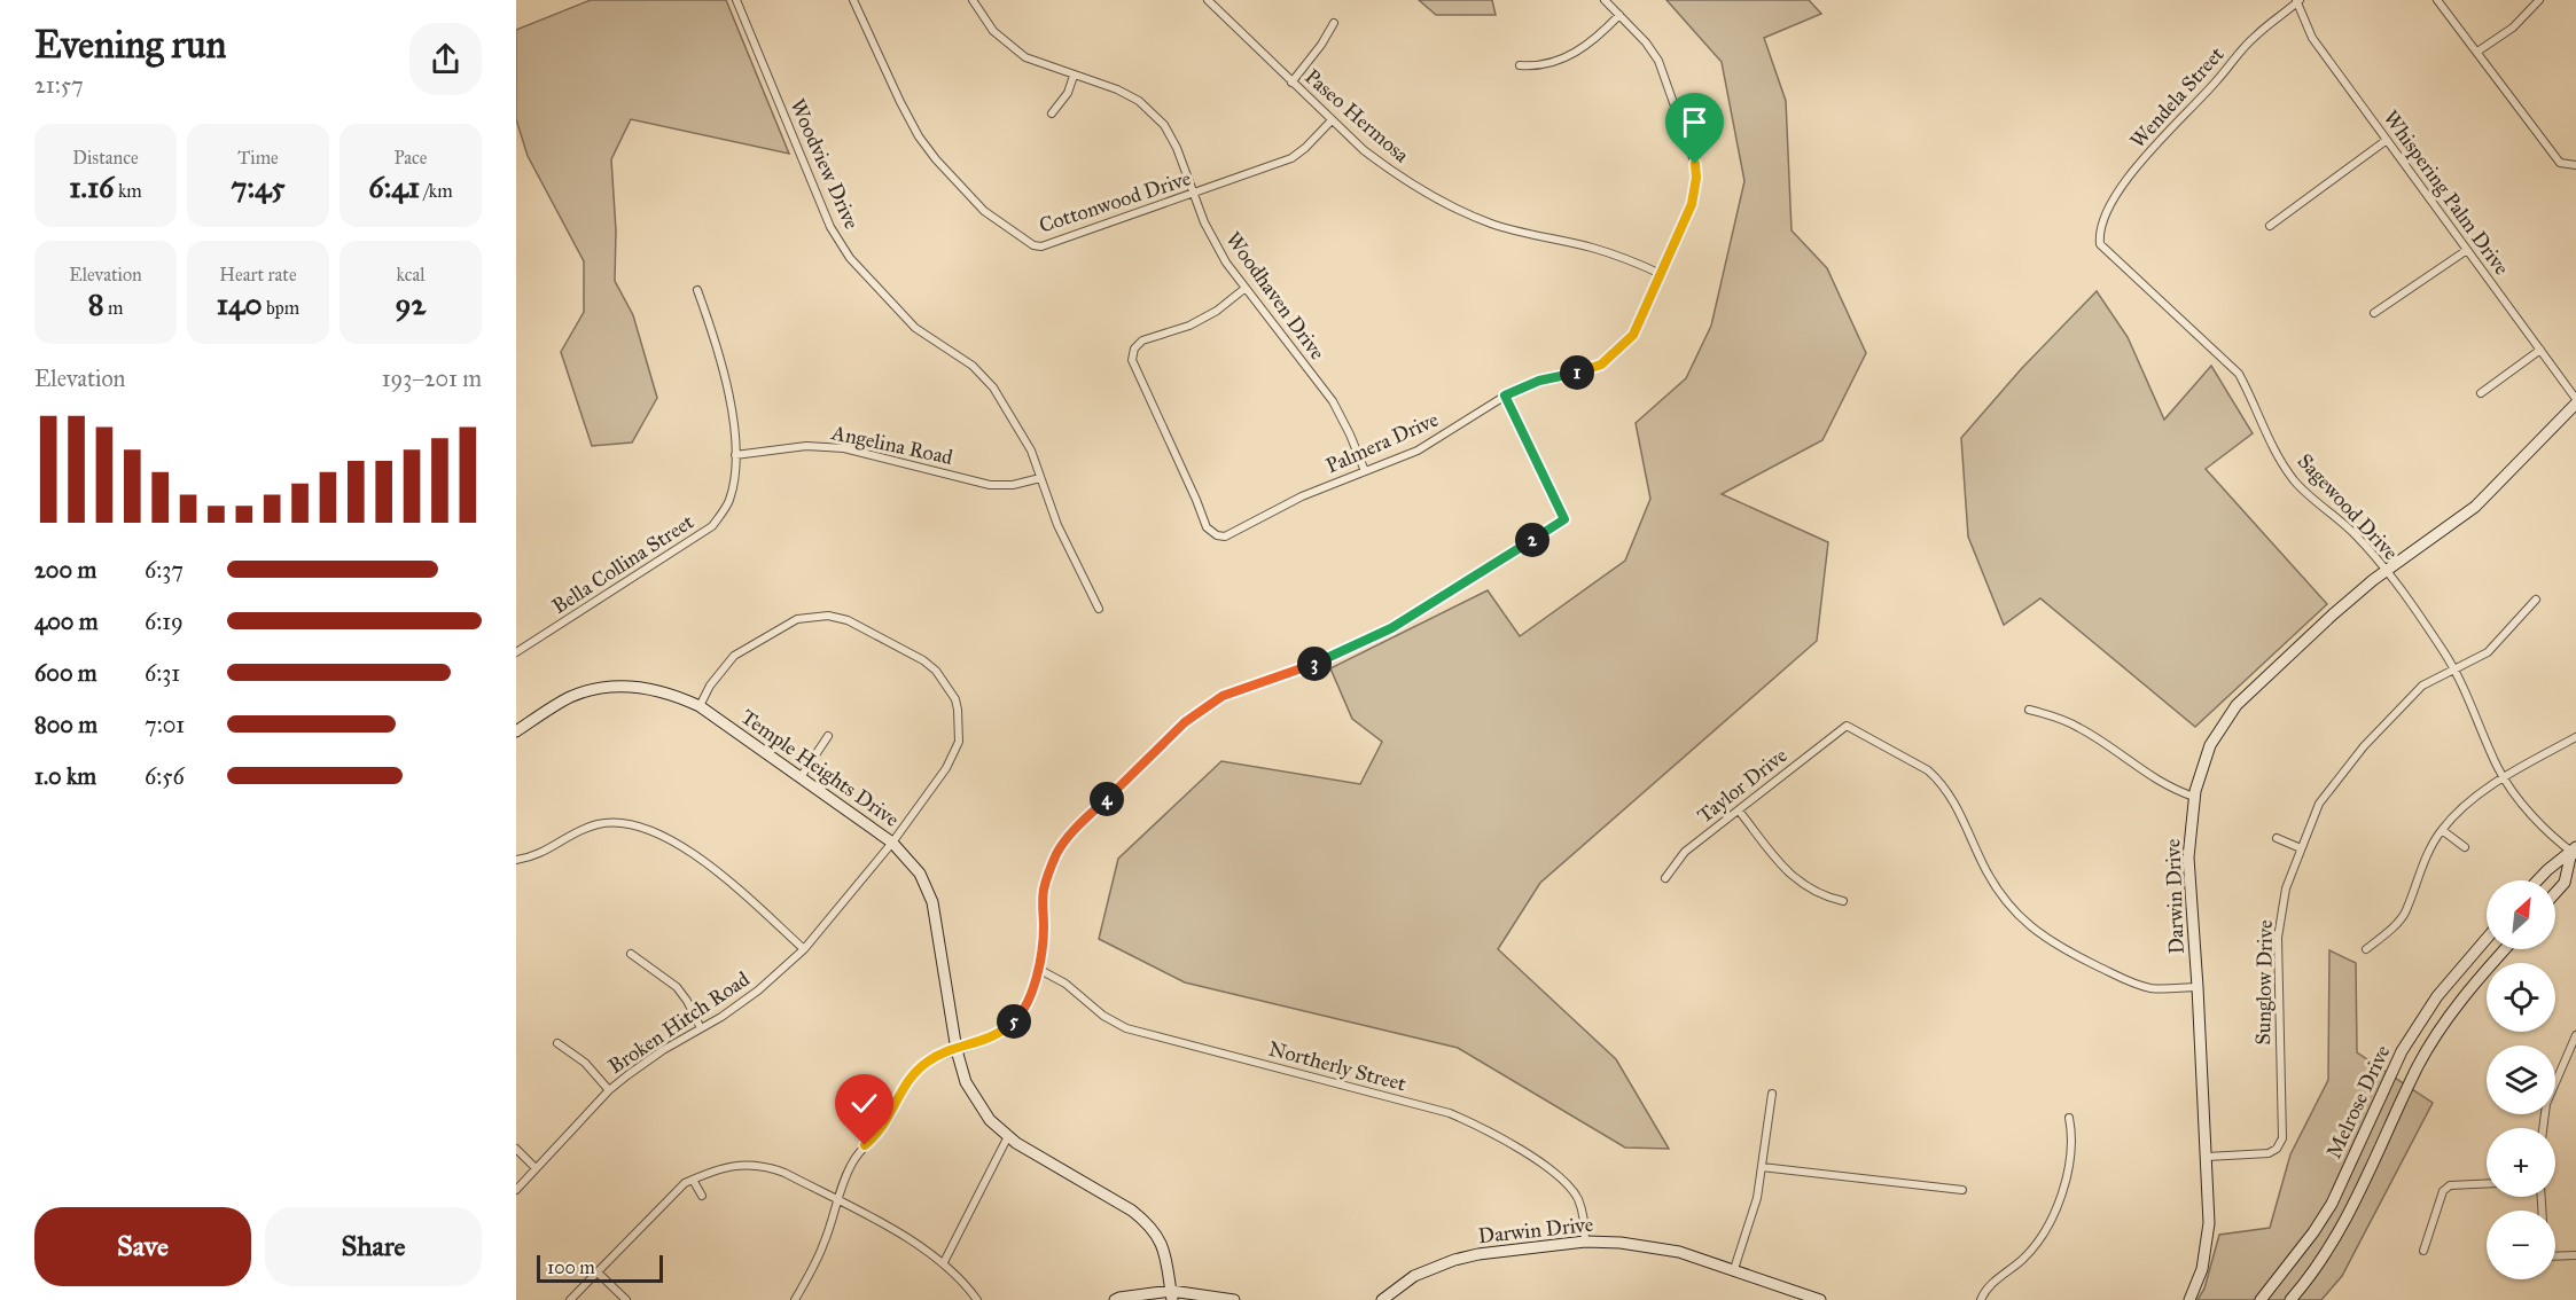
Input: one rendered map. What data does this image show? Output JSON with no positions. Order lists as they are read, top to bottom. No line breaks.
{"streets":{"street":["Wendela Street","Paseo Hermosa","Woodview Drive","Whispering Palm Drive","Cottonwood Drive","Woodhaven Drive","Palmera Drive","Angelina Road","Sagewood Drive","Bella Collina Street","Temple Heights Drive","Taylor Drive","Darwin Drive","Sunglow Drive","Broken Hitch Road","Northerly Street","Melrose Drive"]},"crossings":[["Wendela Street","Whispering Palm Drive"],["Wendela Street","Sagewood Drive"],["Paseo Hermosa","Cottonwood Drive"],["Paseo Hermosa","Palmera Drive"],["Woodview Drive","Angelina Road"],["Whispering Palm Drive","Darwin Drive"],["Cottonwood Drive","Woodhaven Drive"],["Woodhaven Drive","Palmera Drive"],["Angelina Road","Bella Collina Street"],["Sagewood Drive","Darwin Drive"],["Sagewood Drive","Sunglow Drive"],["Temple Heights Drive","Broken Hitch Road"],["Taylor Drive","Darwin Drive"],["Darwin Drive","Sunglow Drive"],["Darwin Drive","Northerly Street"]],"scale_bar":"100 m","north":"top right","page":{"heading":["Evening run","21:57"],"stats":[["Distance","1.16 km"],["Time","7:45"],["Pace","6:41 /km"],["Elevation","8 m"],["Heart rate","140 bpm"],["kcal","92"]],"chart":["Elevation","193–201 m"],"pins":["1","2","3","4","5"],"list":[{"name":"200 m","note":"6:37"},{"name":"400 m","note":"6:19"},{"name":"600 m","note":"6:31"},{"name":"800 m","note":"7:01"},{"name":"1.0 km","note":"6:56"}],"map_buttons":["+","−"],"buttons":["Save","Share"],"scale":"100 m"}}
